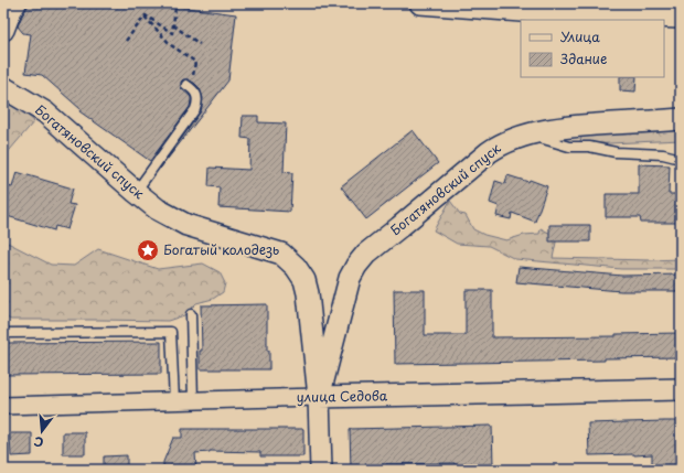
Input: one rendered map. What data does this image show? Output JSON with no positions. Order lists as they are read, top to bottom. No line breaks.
{"streets":{"street":["Богатяновский спуск","улица Седова"]},"crossings":[["Богатяновский спуск","улица Седова"]],"places":{"place":["Богатый колодезь"]},"legend":["Улица","Здание"],"north":"bottom"}
